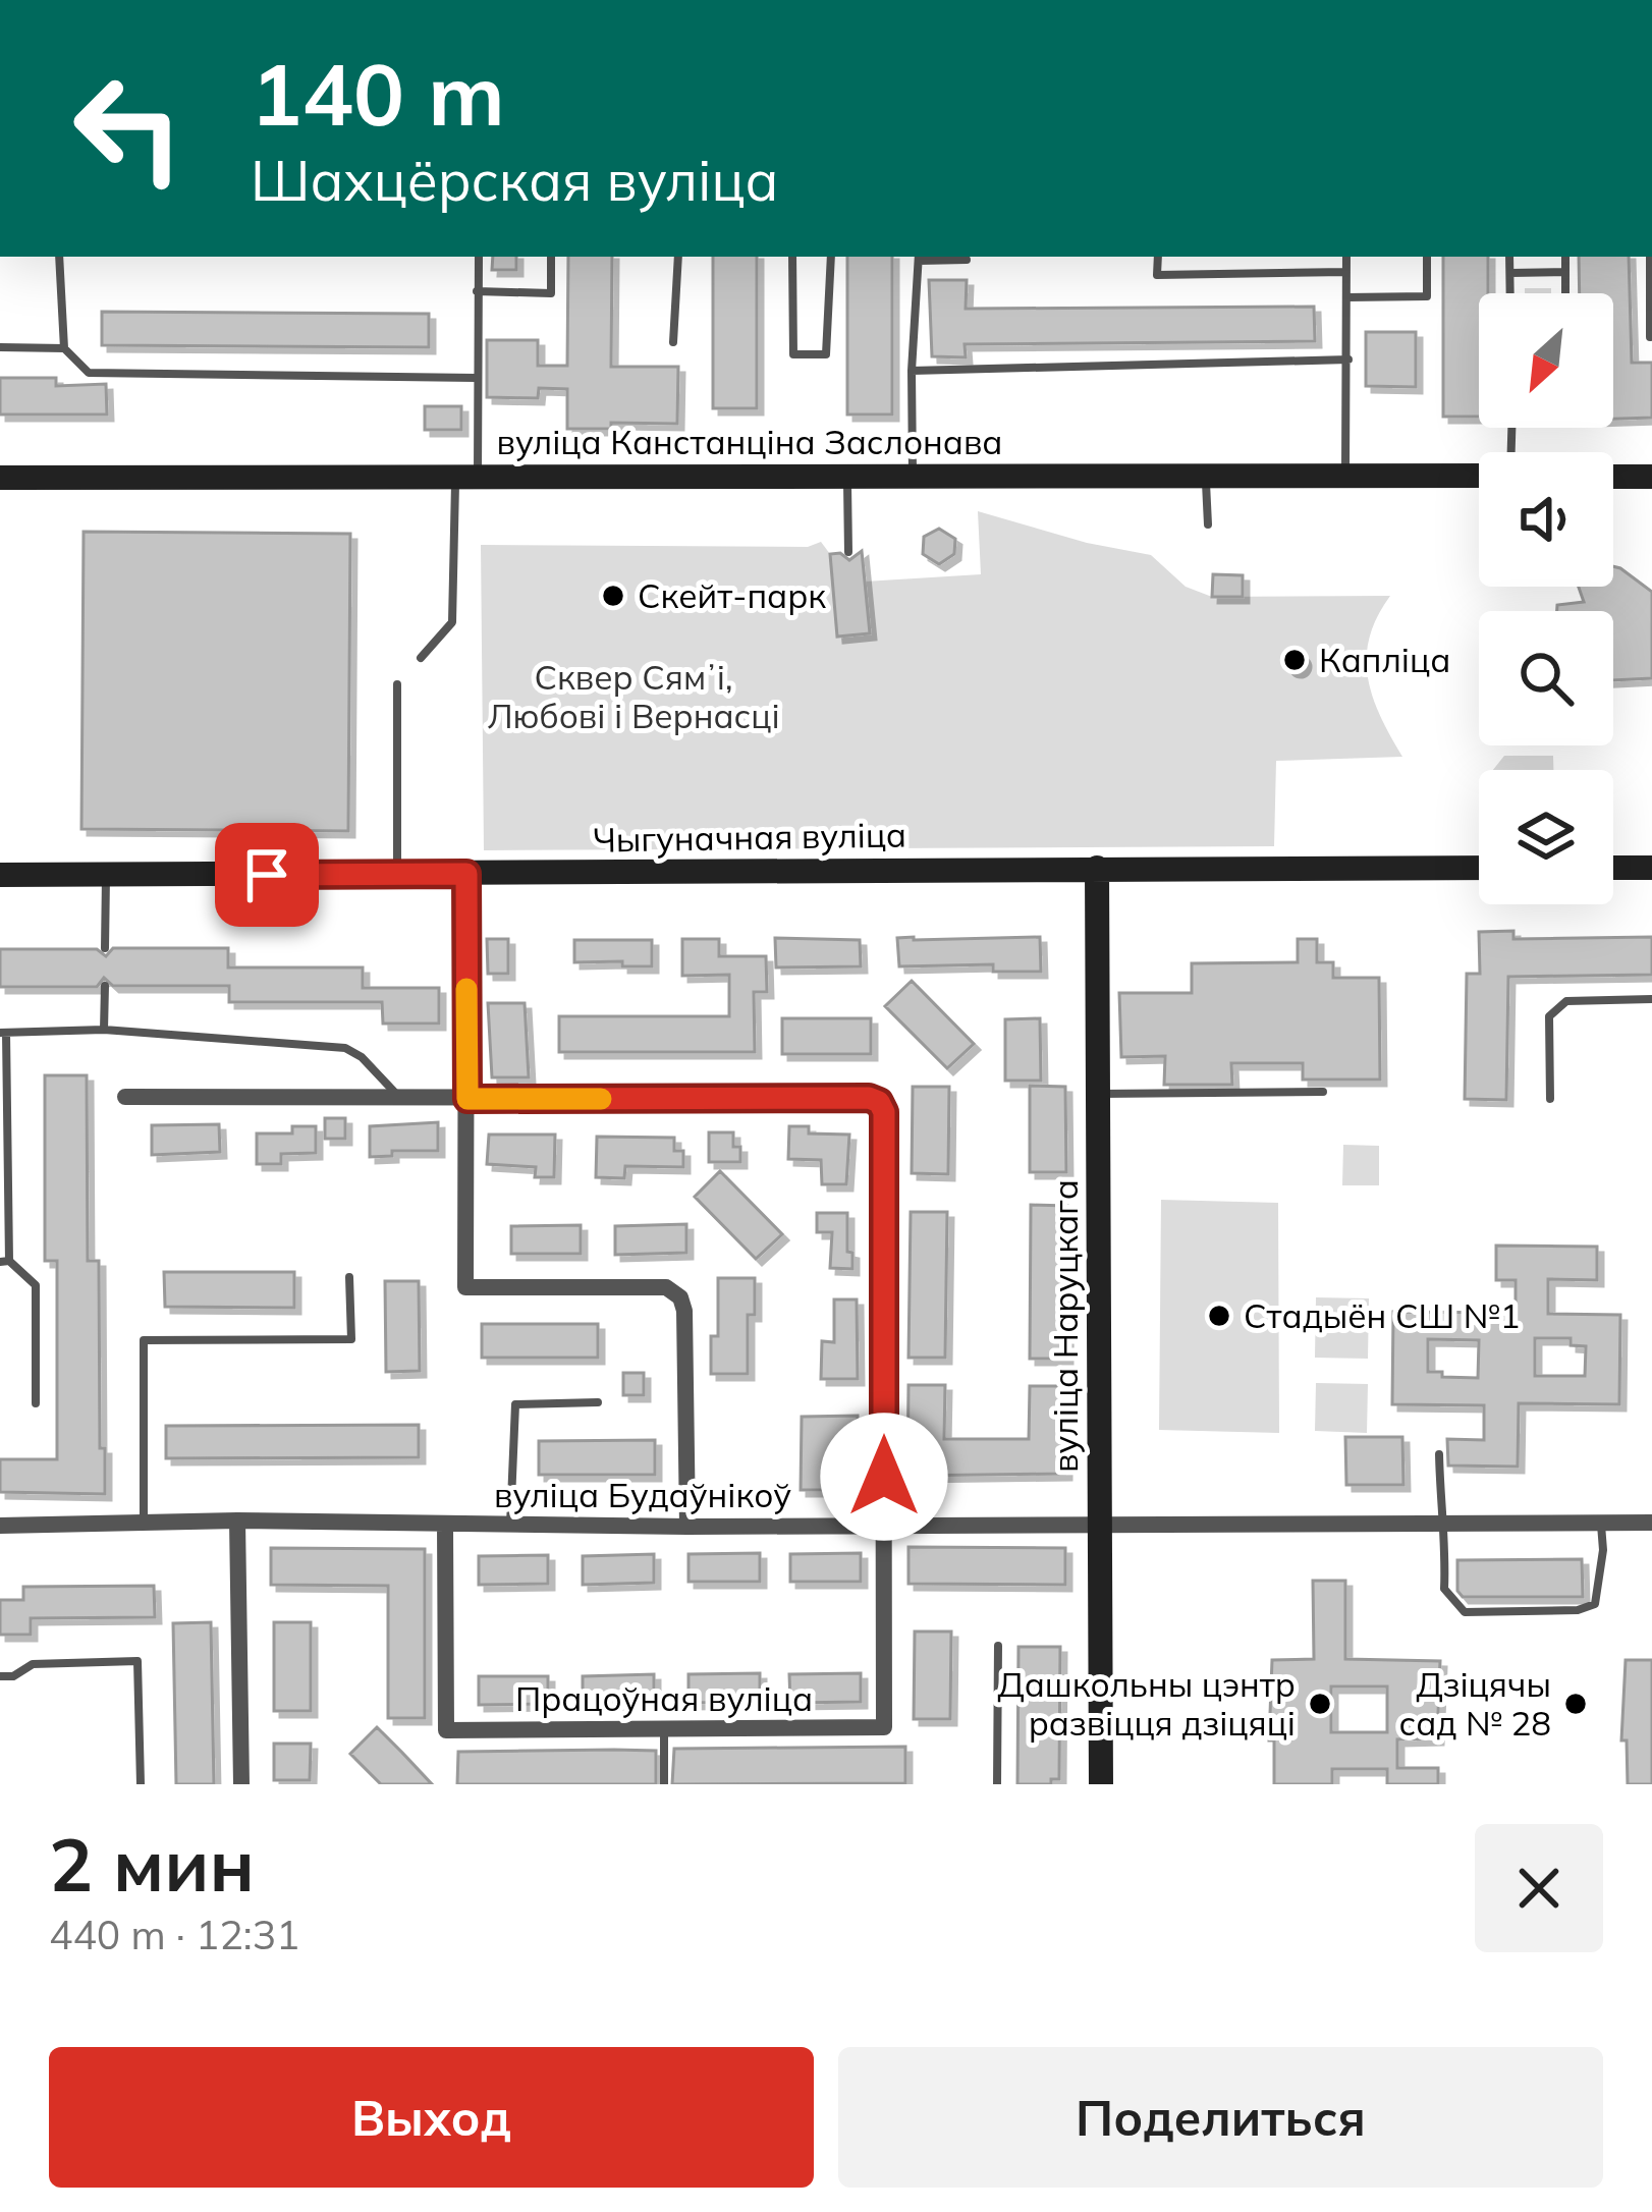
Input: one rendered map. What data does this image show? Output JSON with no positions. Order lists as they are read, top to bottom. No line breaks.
{"streets":{"main road":["вуліца Канстанціна Заслонава","Чыгуначная вуліца","вуліца Наруцкага"],"street":["вуліца Будаўнікоў","Працоўная вуліца"]},"crossings":[["Чыгуначная вуліца","вуліца Наруцкага"],["вуліца Наруцкага","вуліца Будаўнікоў"],["вуліца Будаўнікоў","Працоўная вуліца"]],"parks":["Сквер Сямʼі, Любові і Вернасці"],"places":["Скейт-парк","Капліца","Стадыён СШ №1","Дашкольны цэнтр развіцця дзіцяці","Дзіцячы сад № 28"],"north":"bottom left","page":{"turn":["140 m","Шахцёрская вуліца"],"heading":["2 мин","440 m · 12:31"],"buttons":["Выход","Поделиться"]}}
